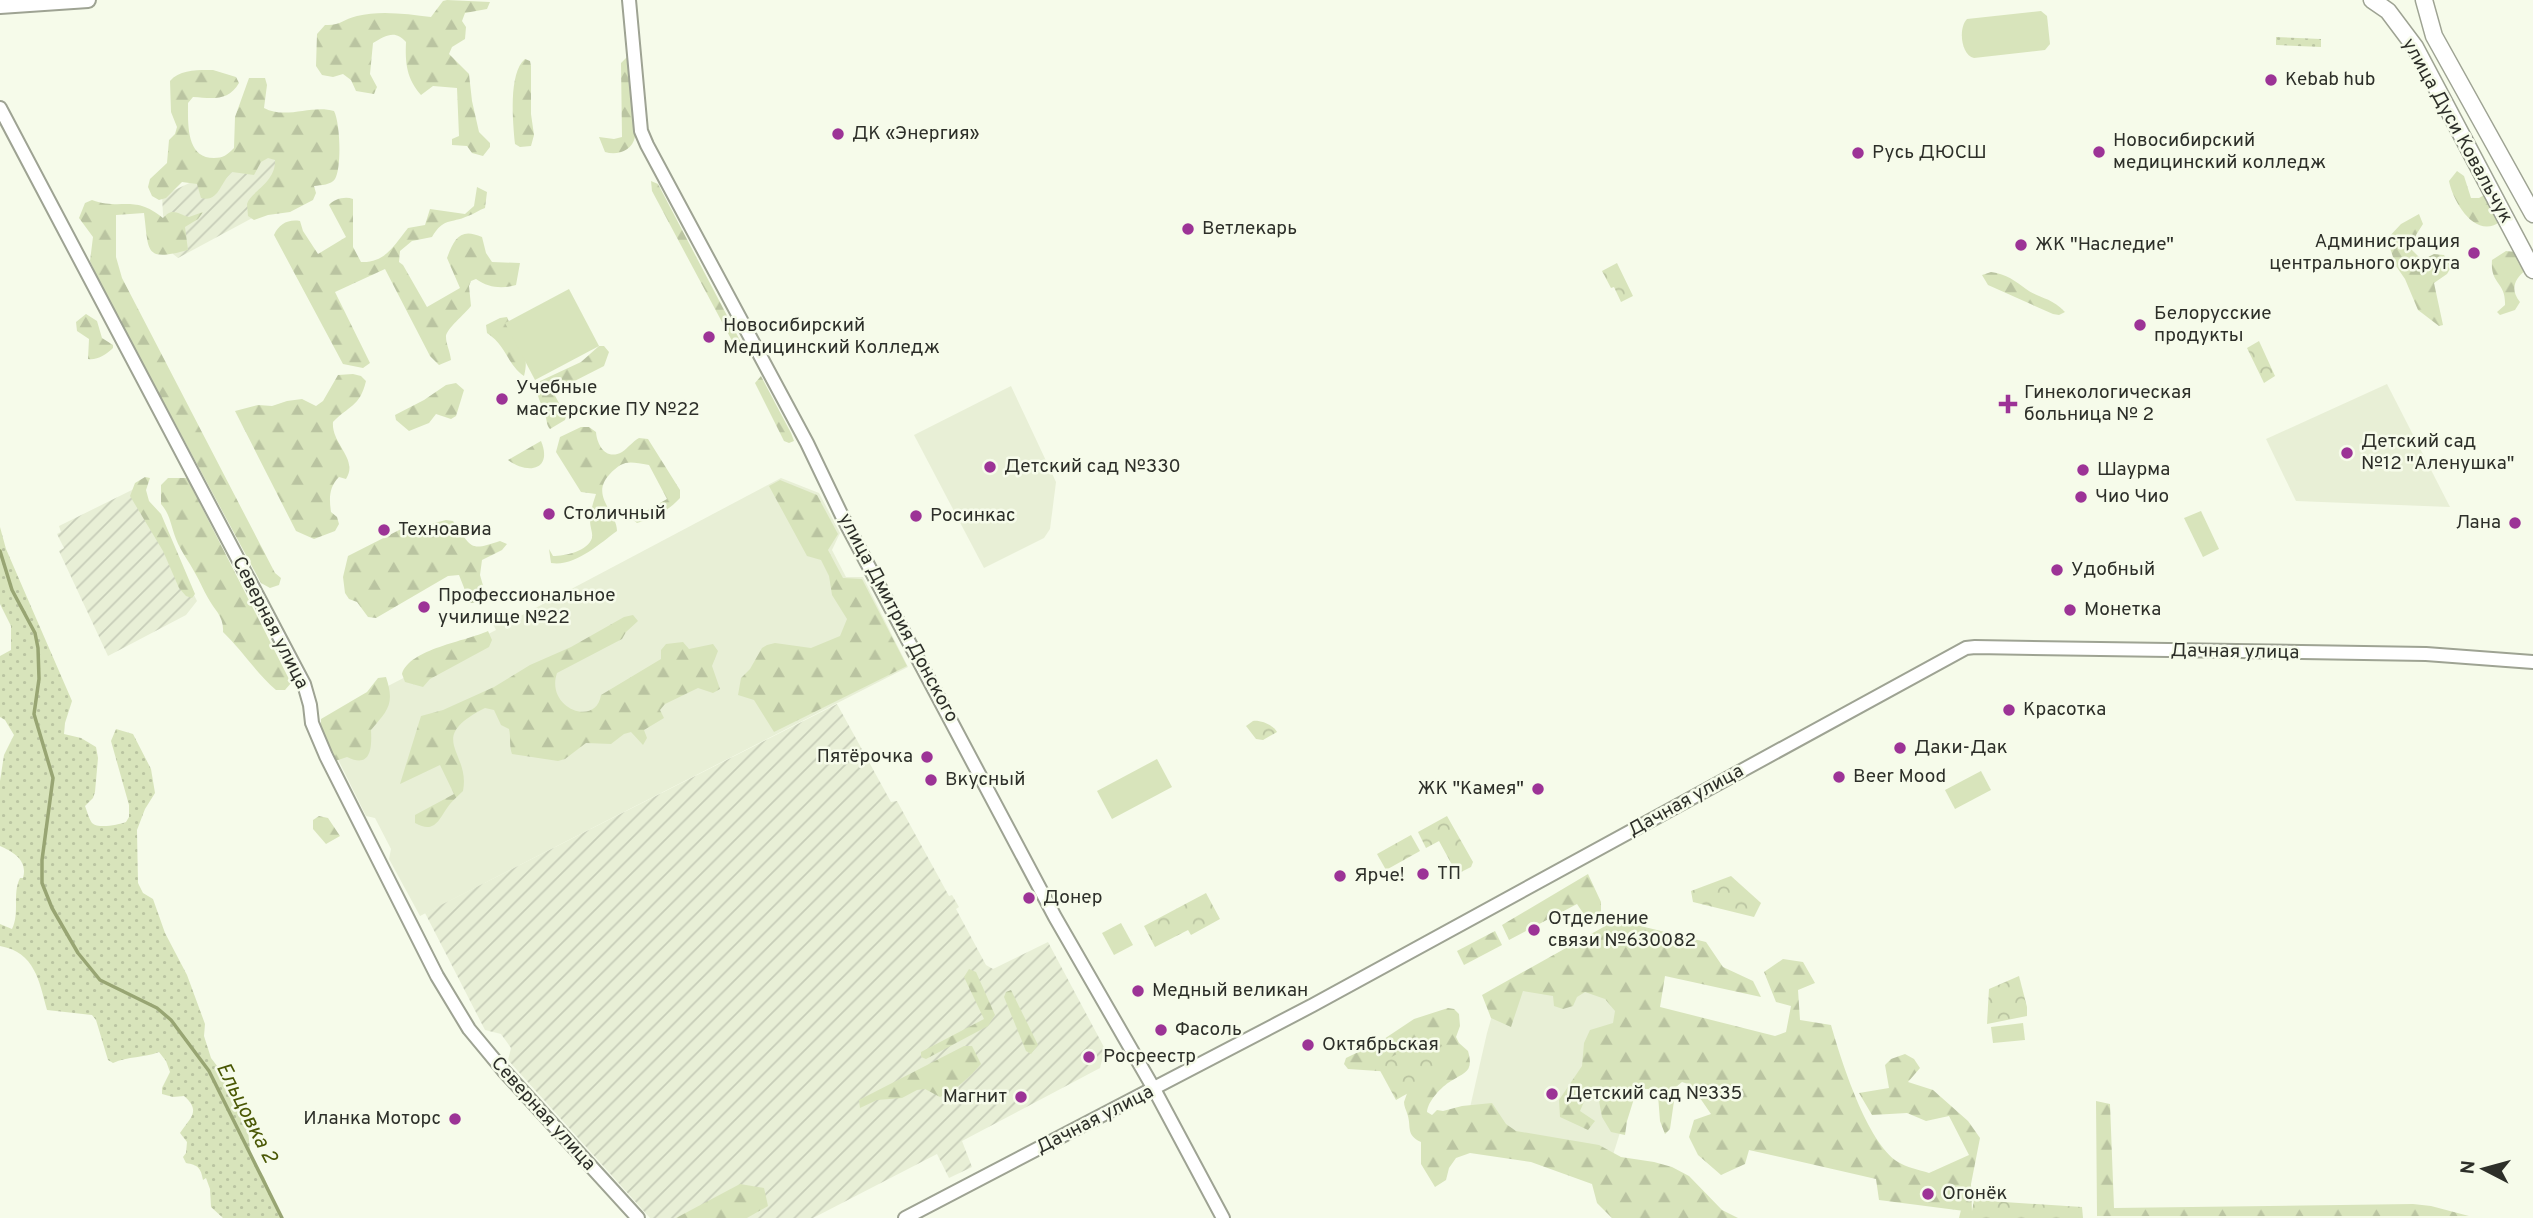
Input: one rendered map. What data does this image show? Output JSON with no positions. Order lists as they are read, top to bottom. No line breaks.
{"streets":{"main road":["улица Дуси Ковальчук"],"street":["улица Дмитрия Донского","Северная улица","Дачная улица"]},"crossings":[["улица Дмитрия Донского","Дачная улица"]],"water":["Ельцовка 2"],"places":{"other":["Kebab hub","ДК «Энергия»","Новосибирский медицинский колледж","Русь ДЮСШ","Ветлекарь","ЖК \"Наследие\"","Администрация центрального округа","Белорусские продукты","Новосибирский Медицинский Колледж","Учебные мастерские ПУ №22","Детский сад №12 \"Аленушка\"","Детский сад №330","Шаурма","Чио Чио","Столичный","Росинкас","Лана","Техноавиа","Удобный","Профессиональное училище №22","Монетка","Красотка","Даки-Дак","Пятёрочка","Beer Mood","Вкусный","ЖК \"Камея\"","ТП","Ярче!","Донер","Отделение связи №630082","Медный великан","Фасоль","Октябрьская","Росреестр","Детский сад №335","Магнит","Иланка Моторс","Огонёк"],"health":["Гинекологическая больница № 2"]},"north":"left"}
